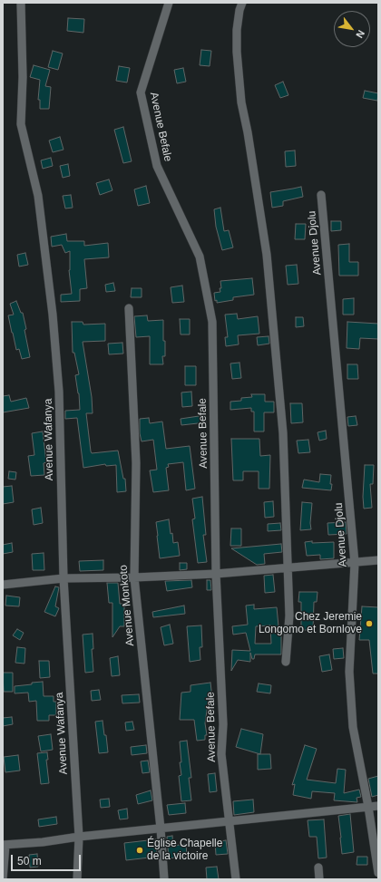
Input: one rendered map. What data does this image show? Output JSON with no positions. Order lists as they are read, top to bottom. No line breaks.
{"streets":{"street":["Avenue Befale","Avenue Djolu","Avenue Wafanya","Avenue Monkoto"]},"places":["Chez Jeremie Longomo et Bornlove","Église Chapelle de la victoire"],"scale_bar":"50 m","north":"bottom right"}
